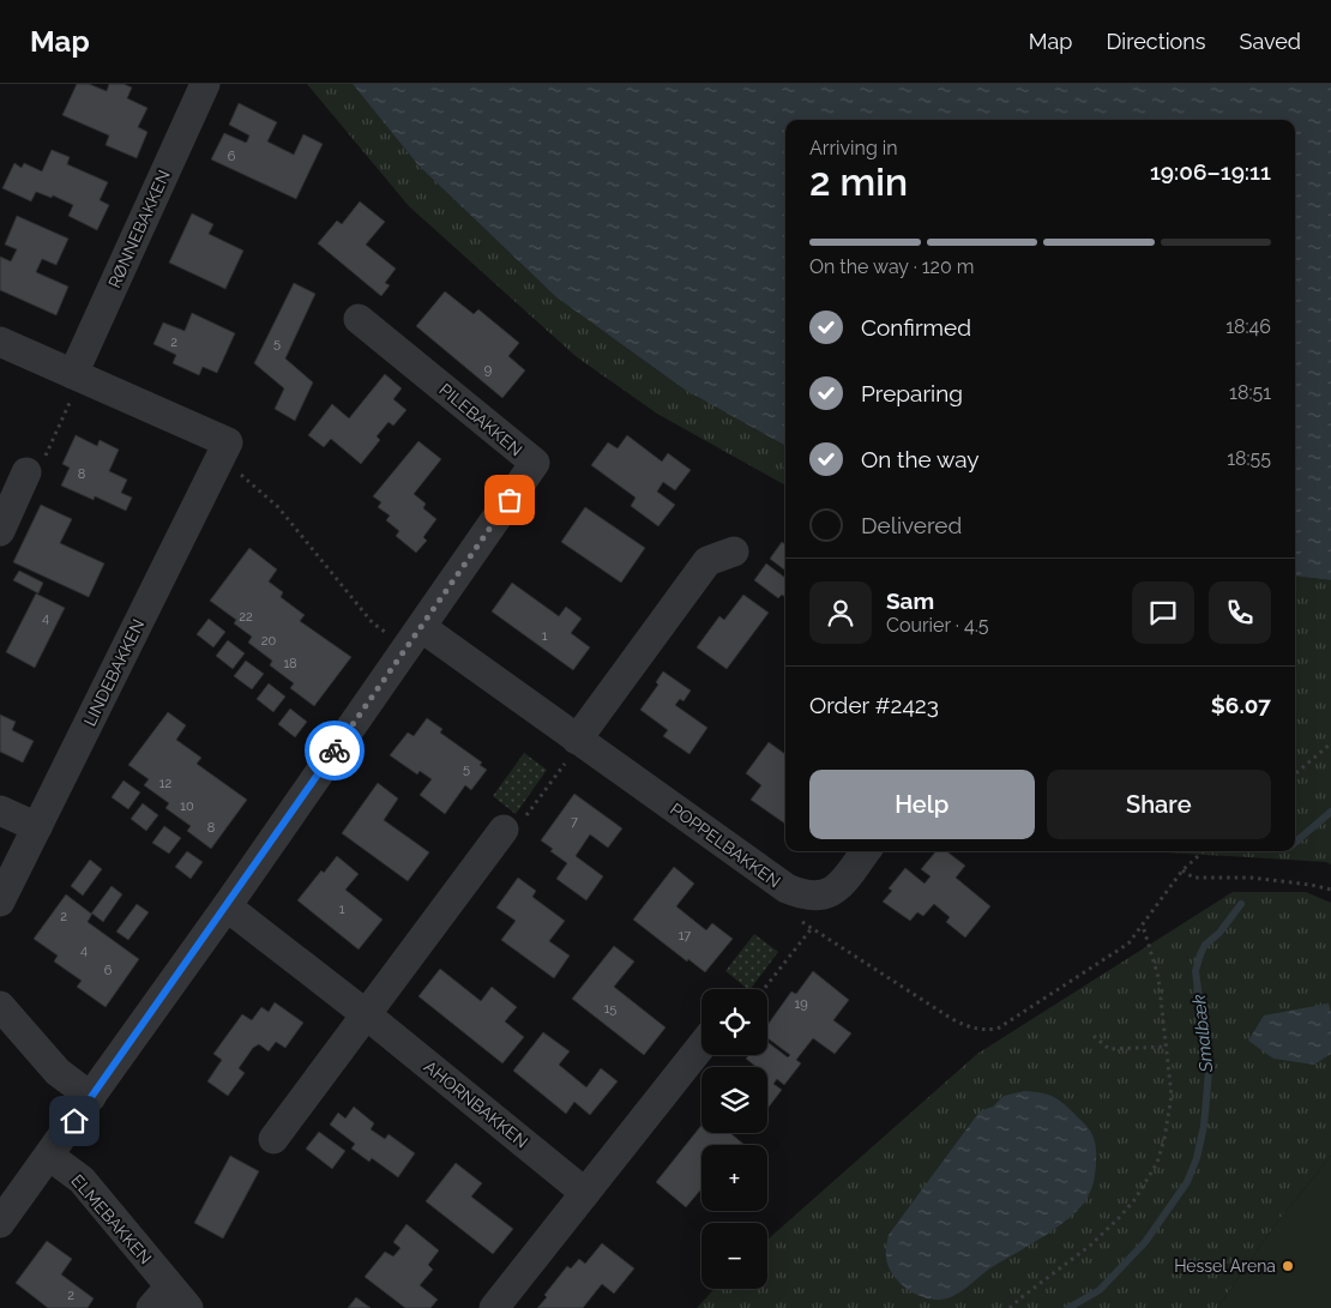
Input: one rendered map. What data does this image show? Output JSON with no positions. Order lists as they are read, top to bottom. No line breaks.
{"streets":{"street":["RØNNEBAKKEN","PILEBAKKEN","LINDEBAKKEN","POPPELBAKKEN","AHORNBAKKEN","ELMEBAKKEN"]},"crossings":[["RØNNEBAKKEN","LINDEBAKKEN"],["PILEBAKKEN","POPPELBAKKEN"]],"water":["Smalbæk"],"places":["Hessel Arena"],"house_numbers":["6","2","5","9","8","22","4","1","20","18","5","12","10","7","8","1","2","17","4","6","19","15","2"],"page":{"header":"Map","nav":["Map","Directions","Saved"],"heading":["2 min","Arriving in","19:06–19:11"],"panel":["Sam","Courier · 4.5","Order #2423","$6.07"],"bar":"On the way · 120 m","list":[["Confirmed","18:46"],["Preparing","18:51"],["On the way","18:55"],"Delivered"],"buttons":["Help","Share"],"map_buttons":["+","−"]}}
